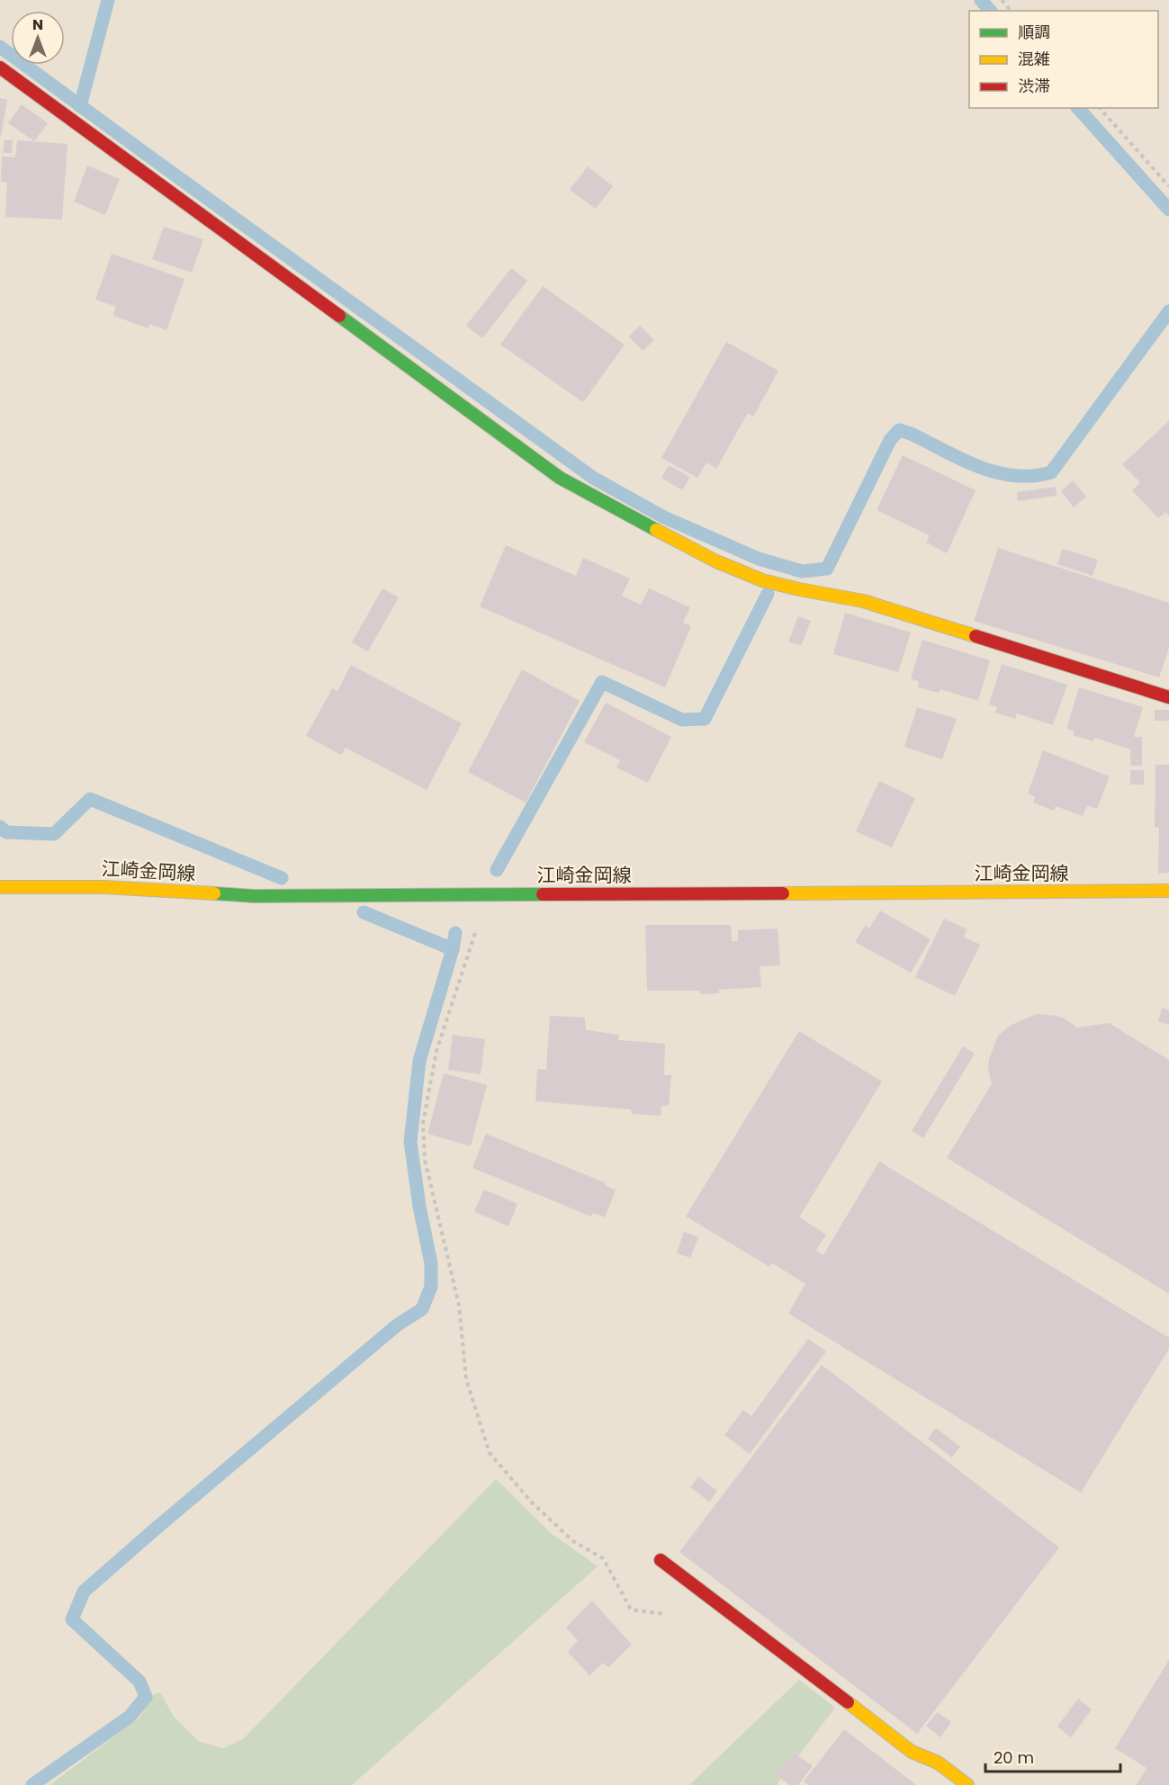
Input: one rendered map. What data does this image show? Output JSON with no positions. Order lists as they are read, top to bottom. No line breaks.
{"streets":{"street":["江崎金岡線"]},"legend":["順調","混雑","渋滞"],"scale_bar":"20 m","north":"top"}
